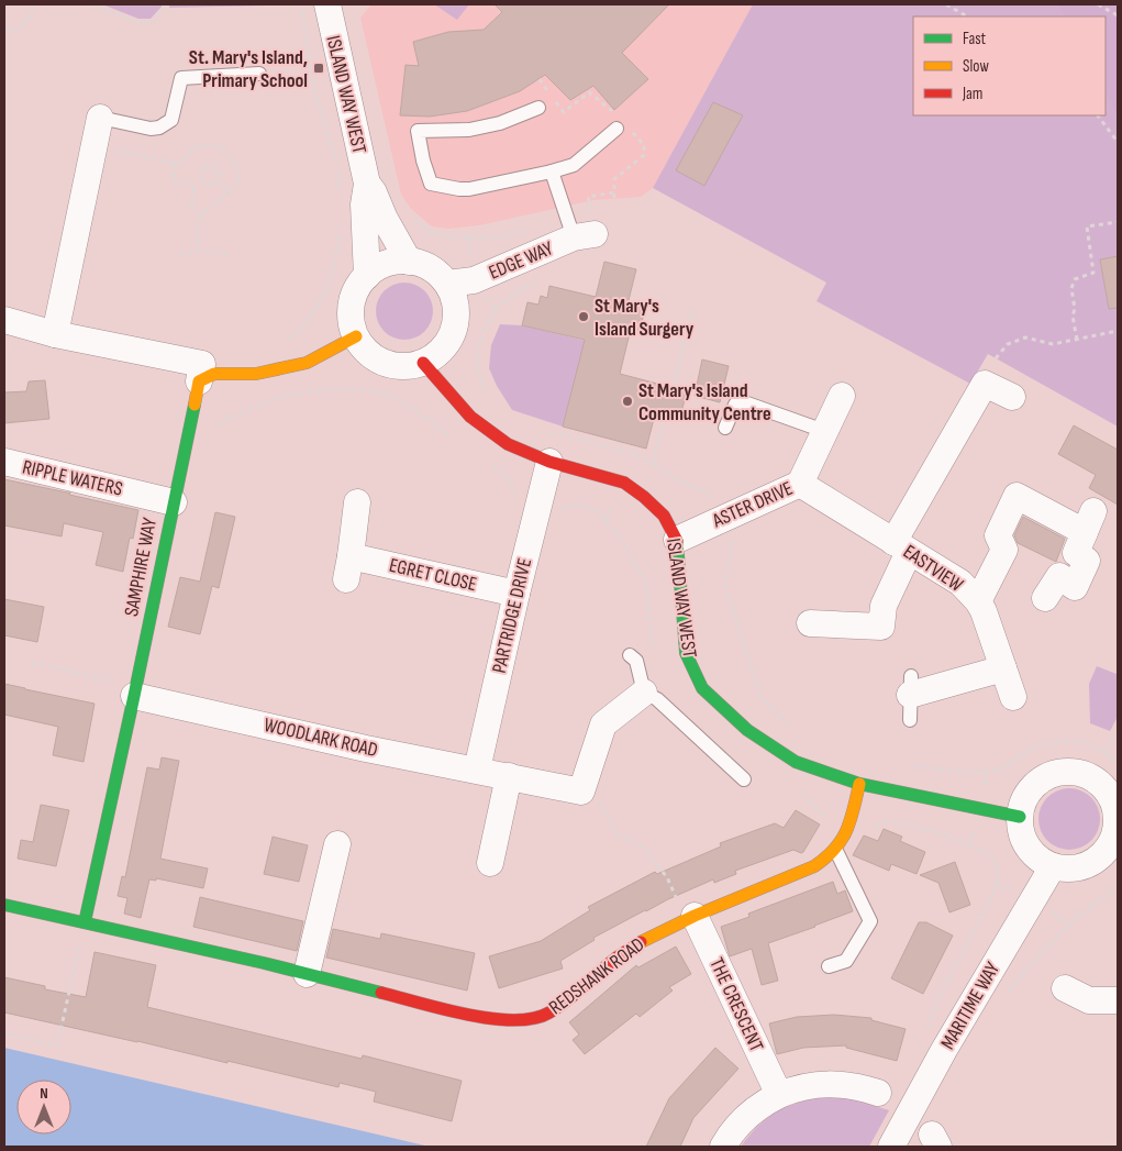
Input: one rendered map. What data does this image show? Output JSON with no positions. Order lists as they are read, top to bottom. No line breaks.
{"streets":{"street":["ISLAND WAY WEST","EDGE WAY","RIPPLE WATERS","ASTER DRIVE","SAMPHIRE WAY","EASTVIEW","EGRET CLOSE","PARTRIDGE DRIVE","WOODLARK ROAD","REDSHANK ROAD","THE CRESCENT","MARITIME WAY"]},"crossings":[["ISLAND WAY WEST","EDGE WAY"],["ISLAND WAY WEST","ASTER DRIVE"],["ISLAND WAY WEST","PARTRIDGE DRIVE"],["ISLAND WAY WEST","REDSHANK ROAD"],["ISLAND WAY WEST","MARITIME WAY"],["RIPPLE WATERS","SAMPHIRE WAY"],["ASTER DRIVE","EASTVIEW"],["SAMPHIRE WAY","WOODLARK ROAD"],["SAMPHIRE WAY","REDSHANK ROAD"],["EGRET CLOSE","PARTRIDGE DRIVE"],["PARTRIDGE DRIVE","WOODLARK ROAD"],["REDSHANK ROAD","THE CRESCENT"]],"places":{"transit":["St. Mary's Island, Primary School"],"other":["St Mary's Island Surgery","St Mary's Island Community Centre"]},"legend":["Fast","Slow","Jam"],"north":"top"}
